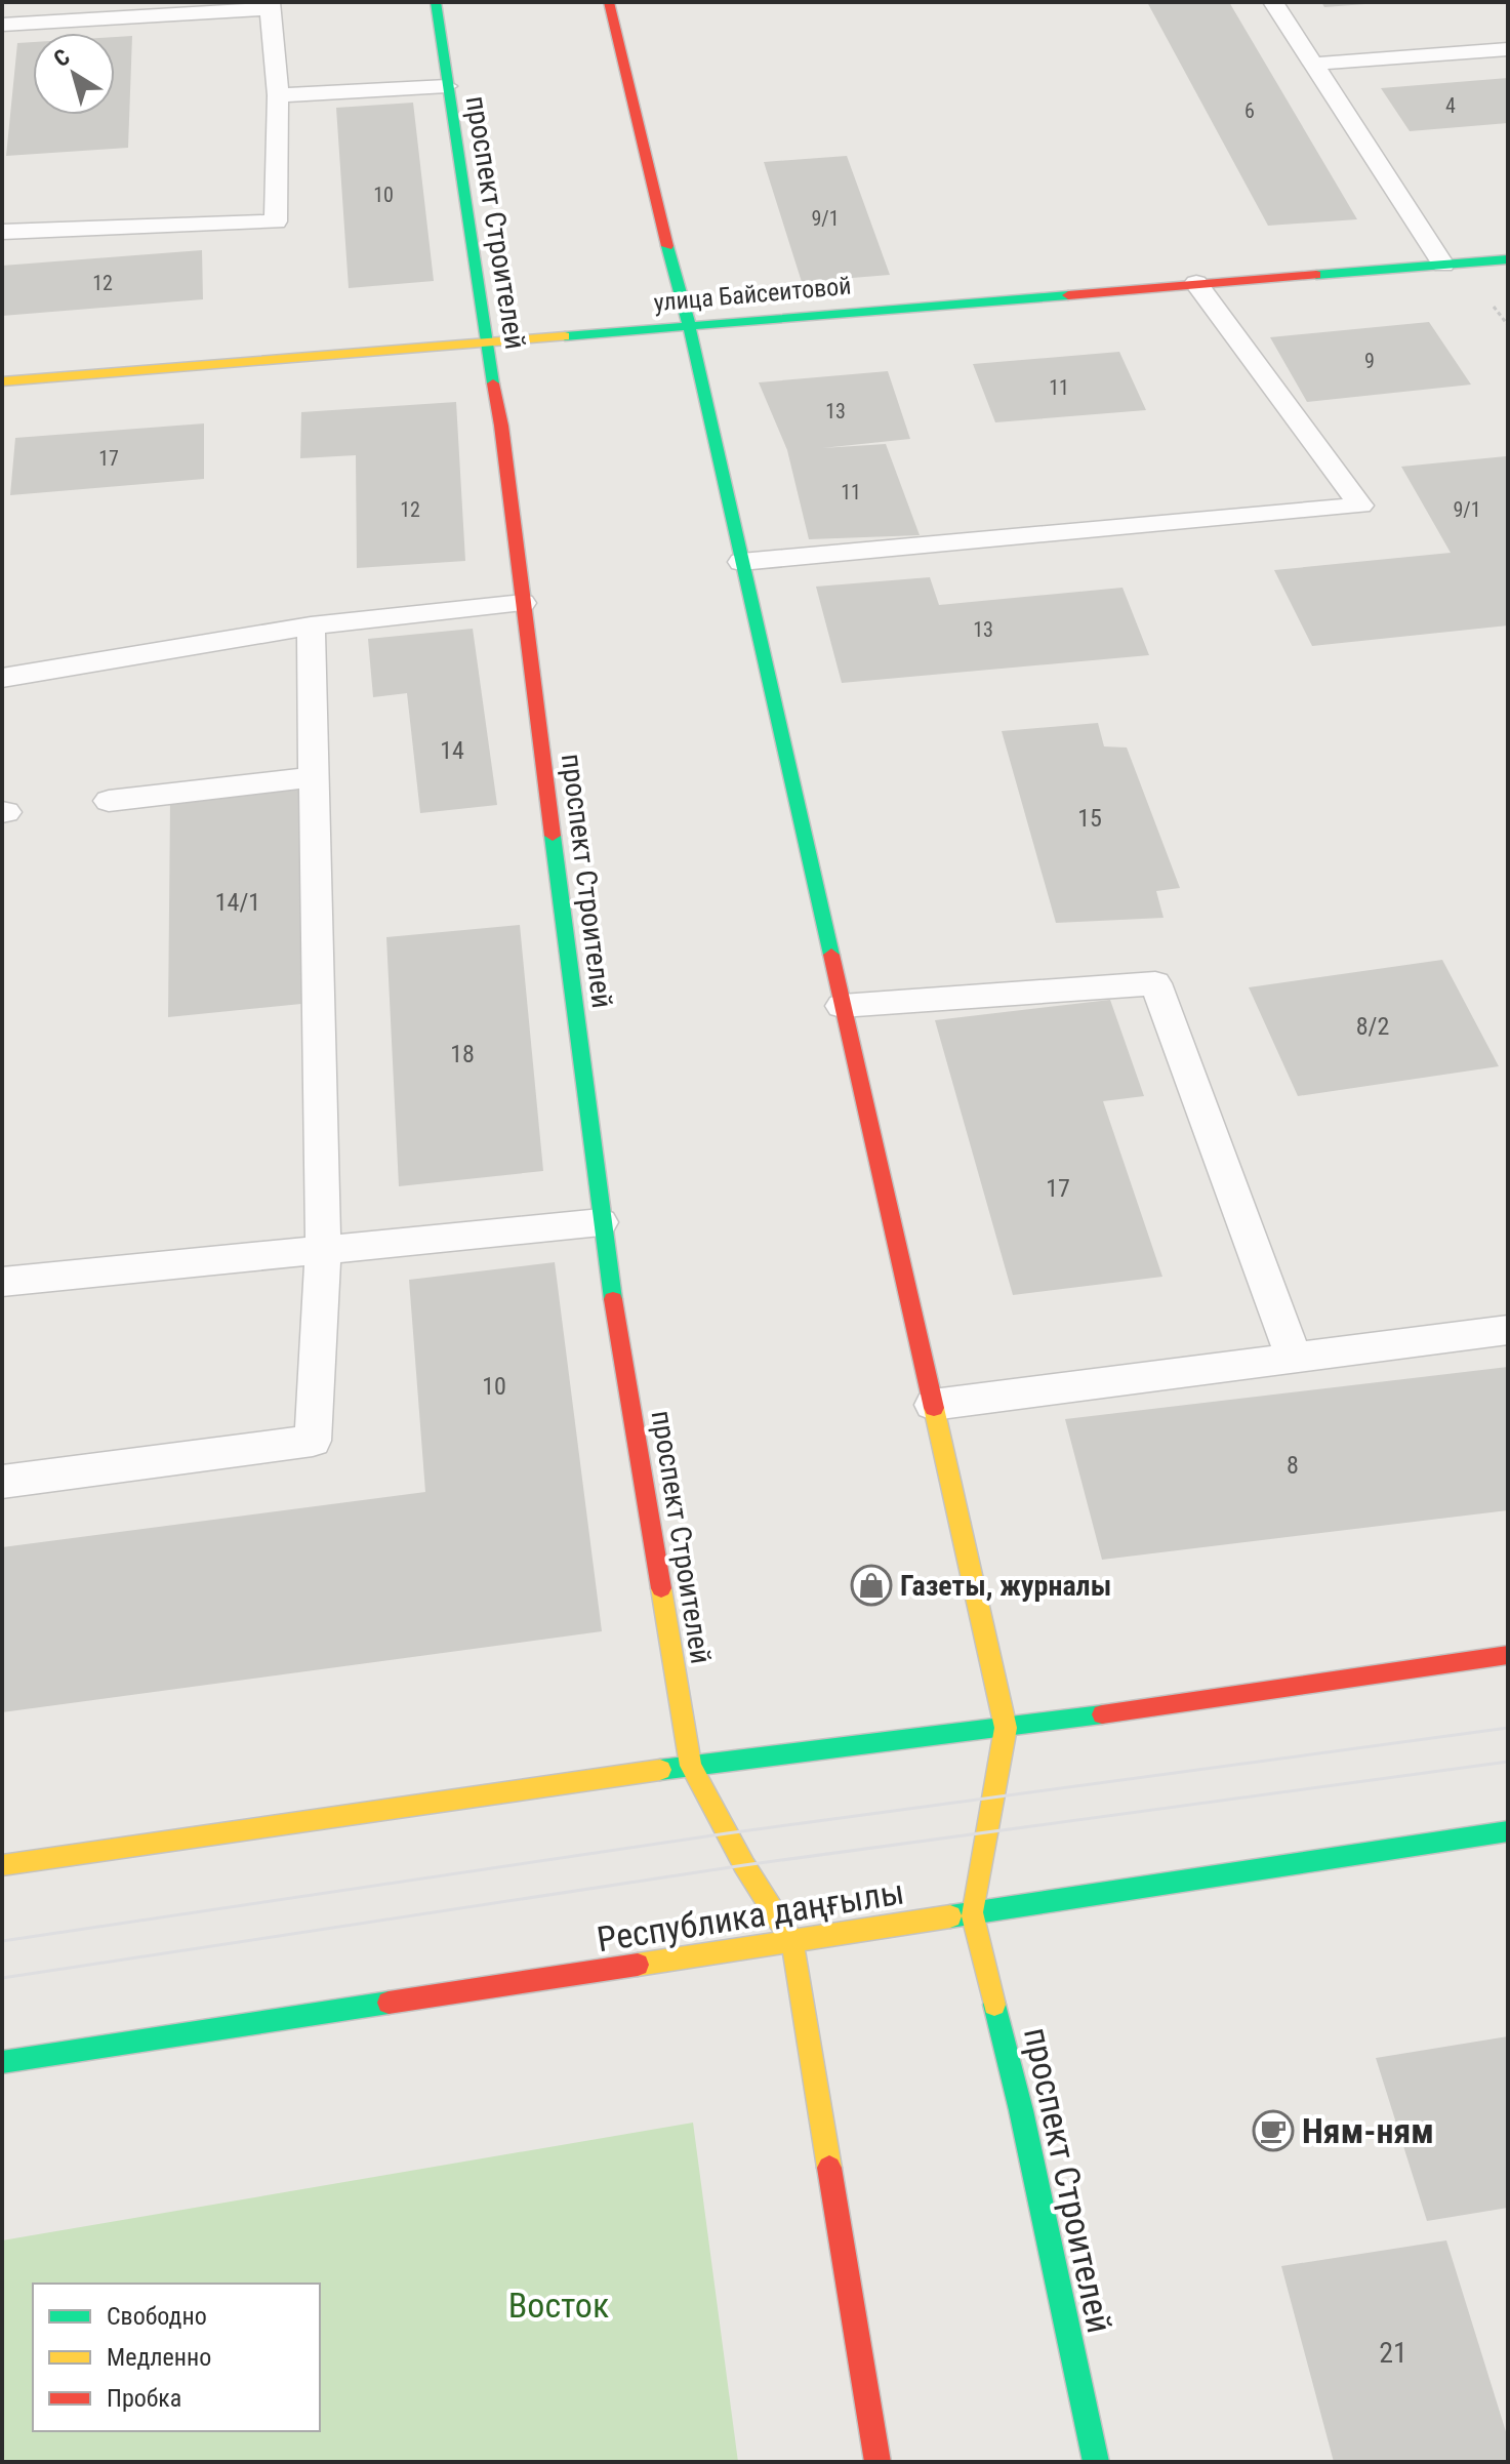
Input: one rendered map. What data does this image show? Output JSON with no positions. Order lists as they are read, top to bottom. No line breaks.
{"streets":{"street":["проспект Строителей","улица Байсеитовой","Республика даңғылы"]},"crossings":[["проспект Строителей","улица Байсеитовой"],["проспект Строителей","Республика даңғылы"]],"parks":["Восток"],"places":{"shop":["Газеты, журналы"],"cafe":["Ням-ням"]},"house_numbers":["4","6","10","9/1","12","9","11","13","17","11","12","9/1","13","14","15","14/1","8/2","18","17","10","8","21"],"legend":["Свободно","Медленно","Пробка"],"north":"top left"}
